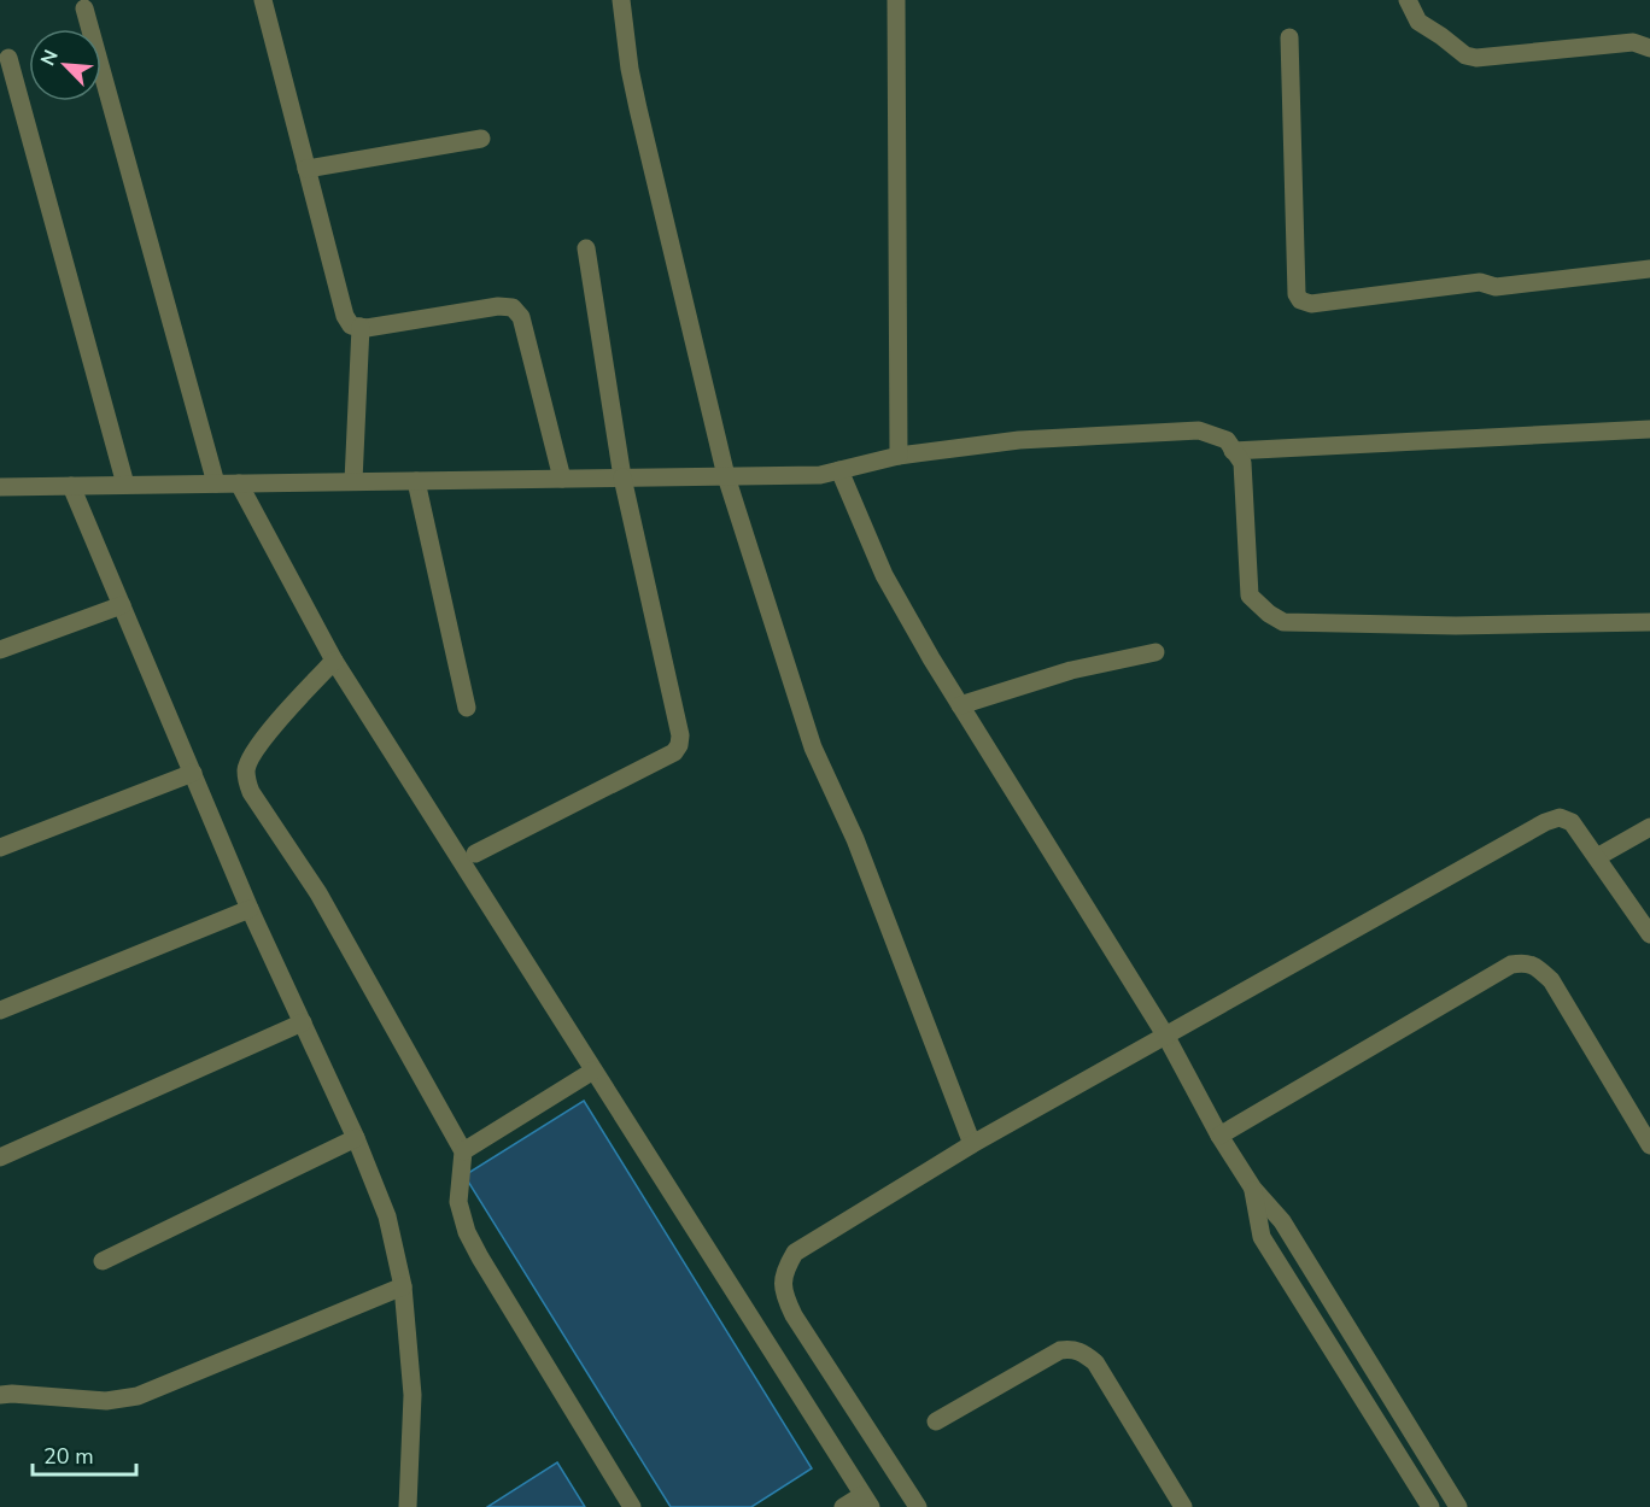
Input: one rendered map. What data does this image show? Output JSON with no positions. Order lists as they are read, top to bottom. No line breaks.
{"scale_bar":"20 m","north":"top left"}
